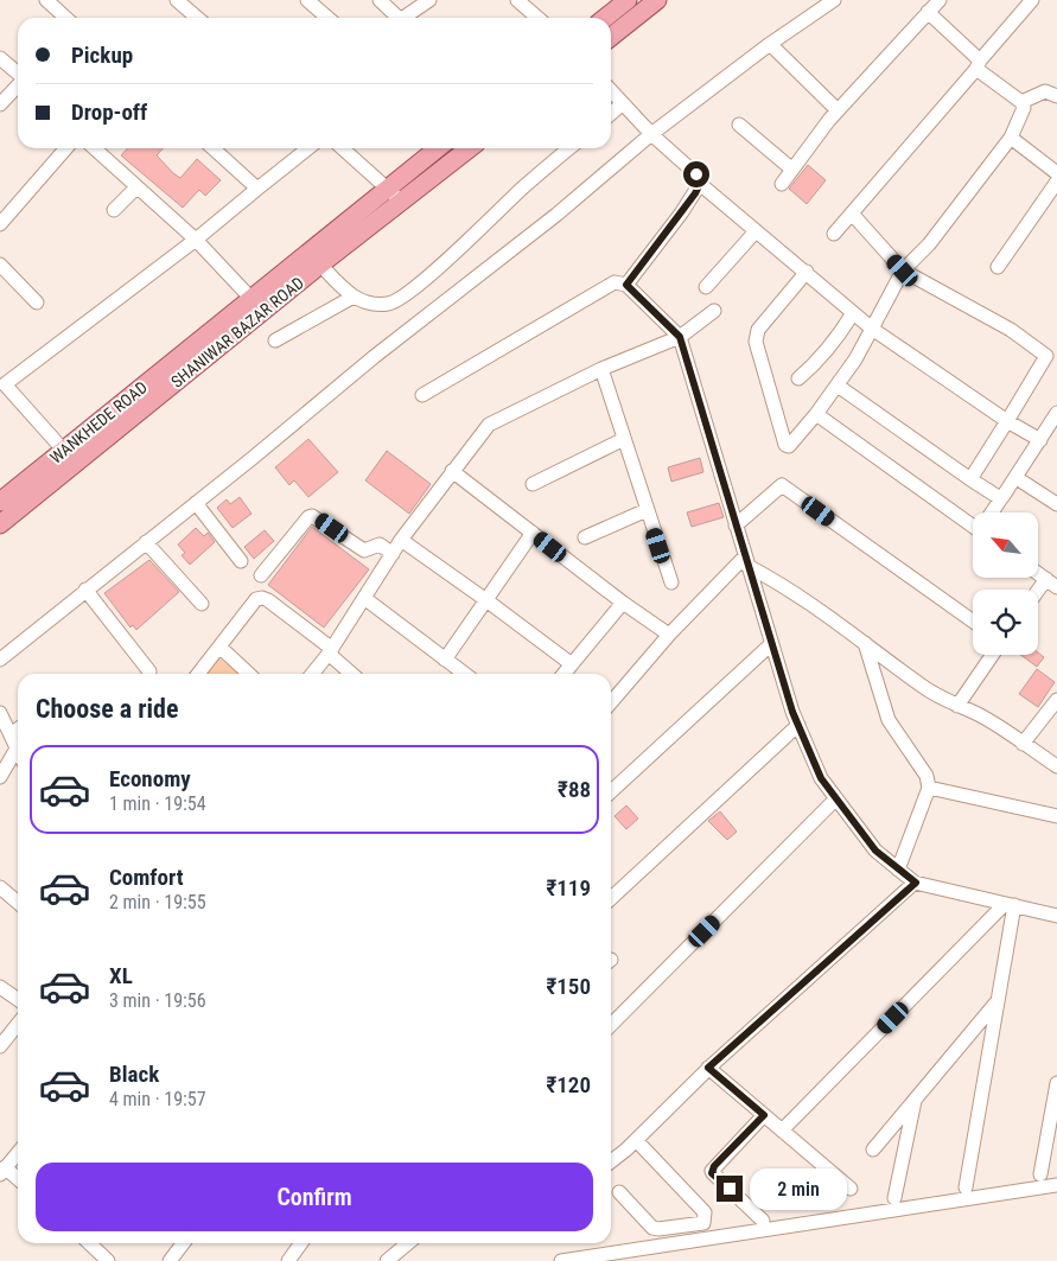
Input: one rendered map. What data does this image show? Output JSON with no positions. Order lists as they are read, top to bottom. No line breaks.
{"streets":{"main road":["SHANIWAR BAZAR ROAD","WANKHEDE ROAD"]},"north":"top left","page":{"banner":["Pickup","Drop-off"],"heading":"Choose a ride","list":[{"name":"Economy","note":"1 min · 19:54","value":"₹88"},{"name":"Comfort","note":"2 min · 19:55","value":"₹119"},{"name":"XL","note":"3 min · 19:56","value":"₹150"},{"name":"Black","note":"4 min · 19:57","value":"₹120"}],"buttons":"Confirm","bubble":"2 min"}}
